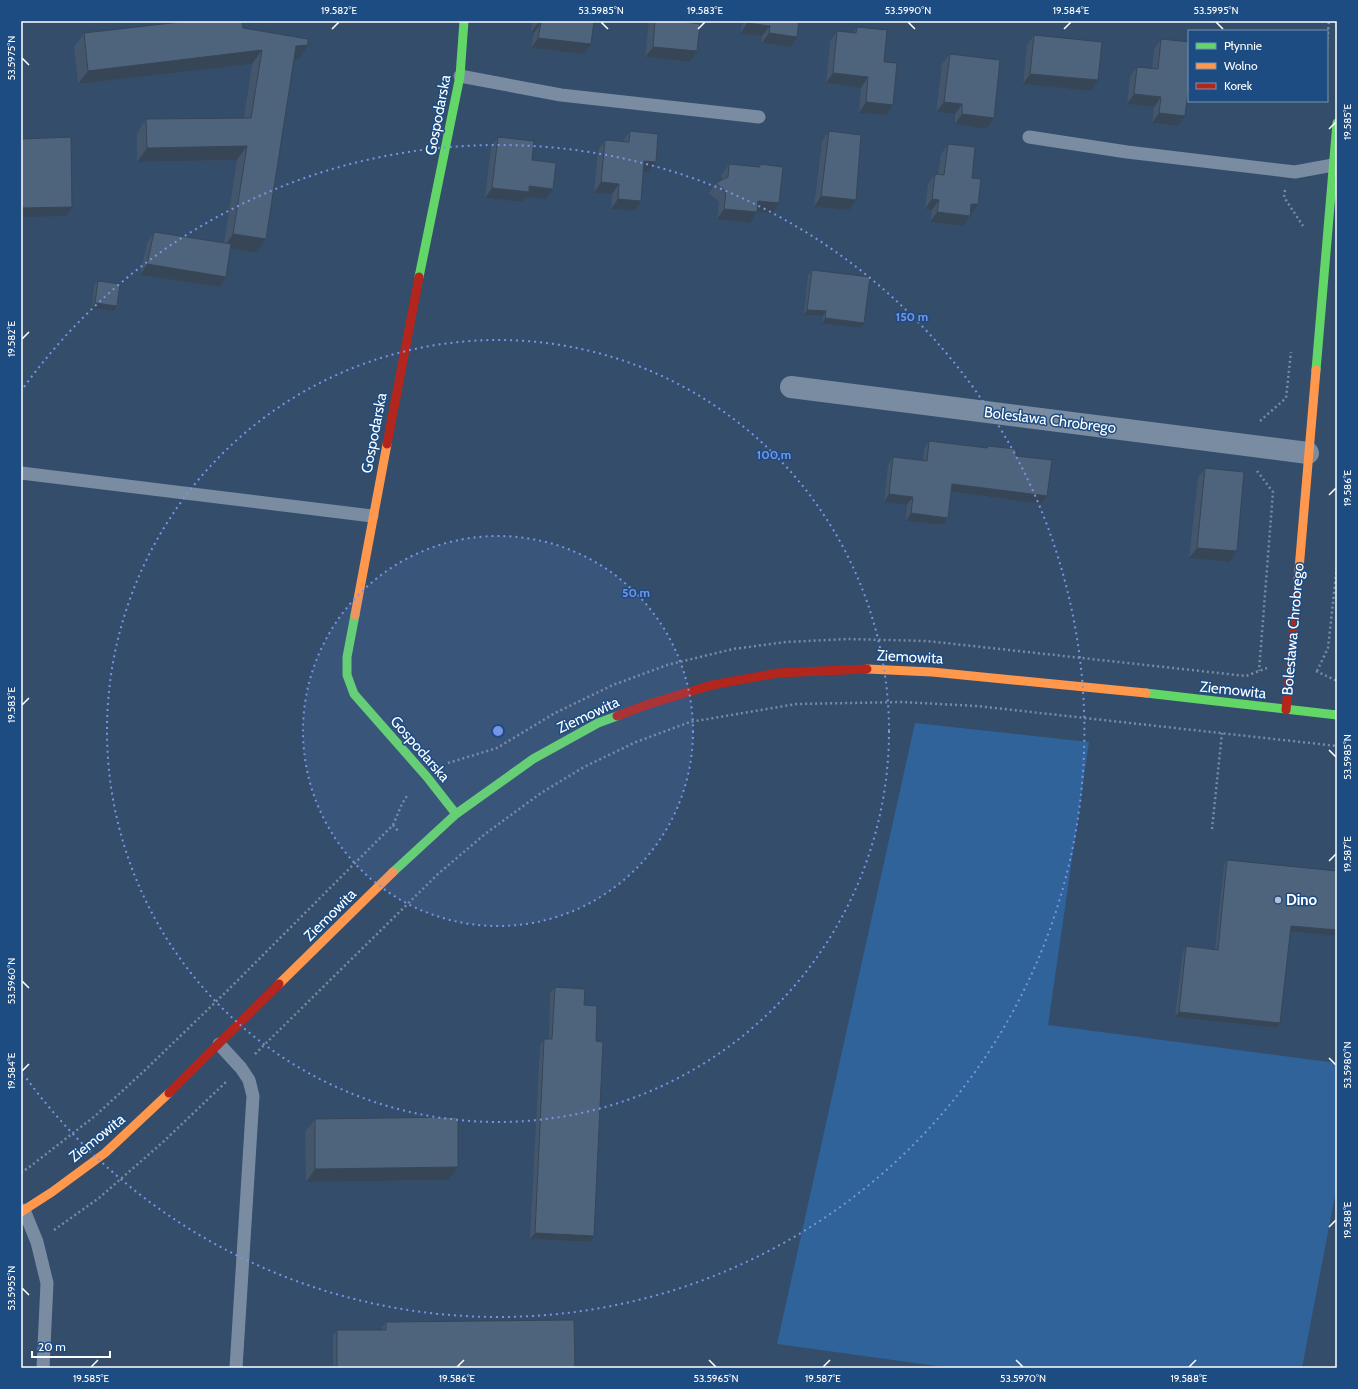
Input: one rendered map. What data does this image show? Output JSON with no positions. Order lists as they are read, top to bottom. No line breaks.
{"streets":{"street":["Gospodarska","Bolesława Chrobrego","Ziemowita"]},"crossings":[["Gospodarska","Ziemowita"],["Bolesława Chrobrego","Ziemowita"]],"places":["Dino"],"legend":["Płynnie","Wolno","Korek"],"scale_bar":"20 m","coordinates":["19.582°E","53.5985°N","19.583°E","53.5990°N","19.584°E","53.5995°N","53.5975°N","19.585°E","19.586°E","19.587°E","53.5960°N","53.5980°N","19.588°E","53.5955°N","53.5965°N","53.5970°N"],"rings":["150 m","100 m","50 m"]}
